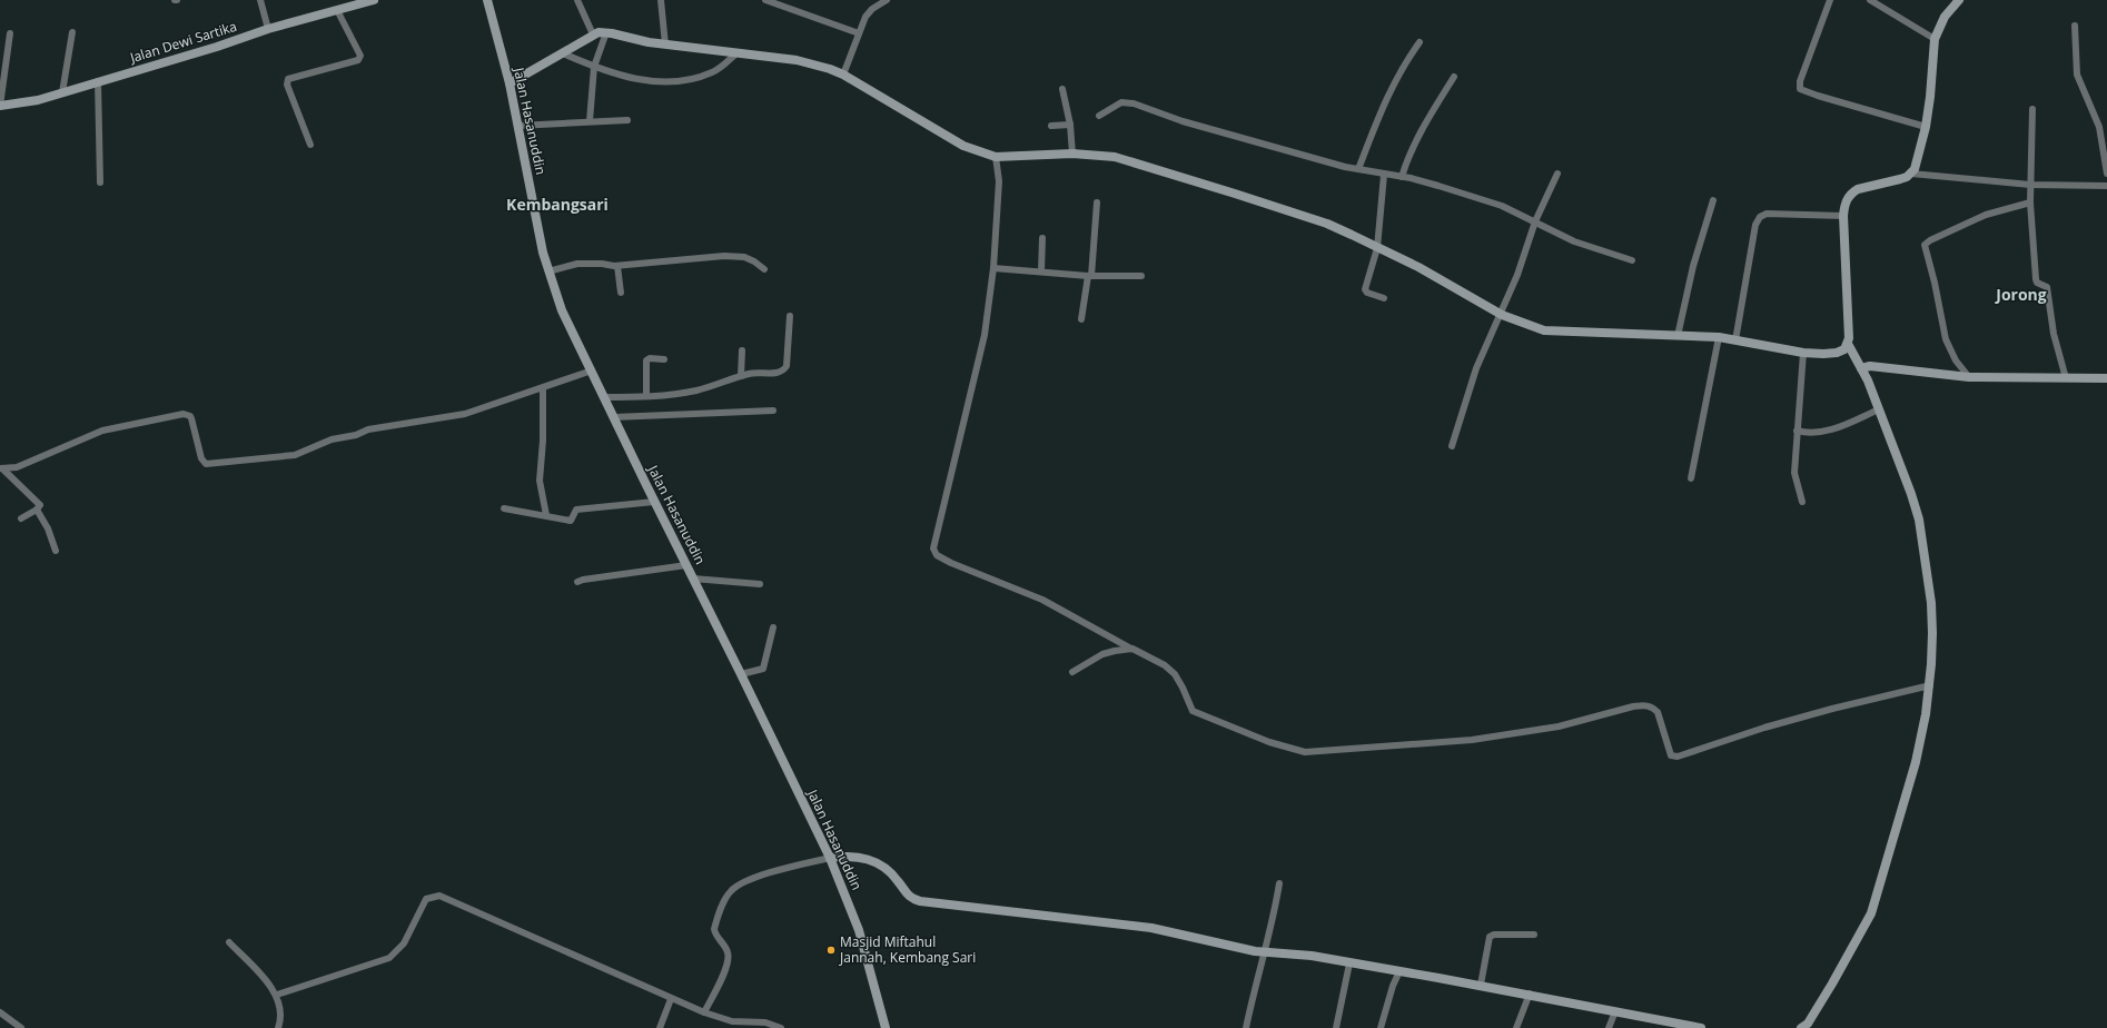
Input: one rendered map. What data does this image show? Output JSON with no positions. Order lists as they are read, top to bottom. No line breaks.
{"streets":{"street":["Jalan Dewi Sartika","Jalan Hasanuddin"]},"districts":["Kembangsari","Jorong"],"places":["Masjid Miftahul Jannah, Kembang Sari"]}
